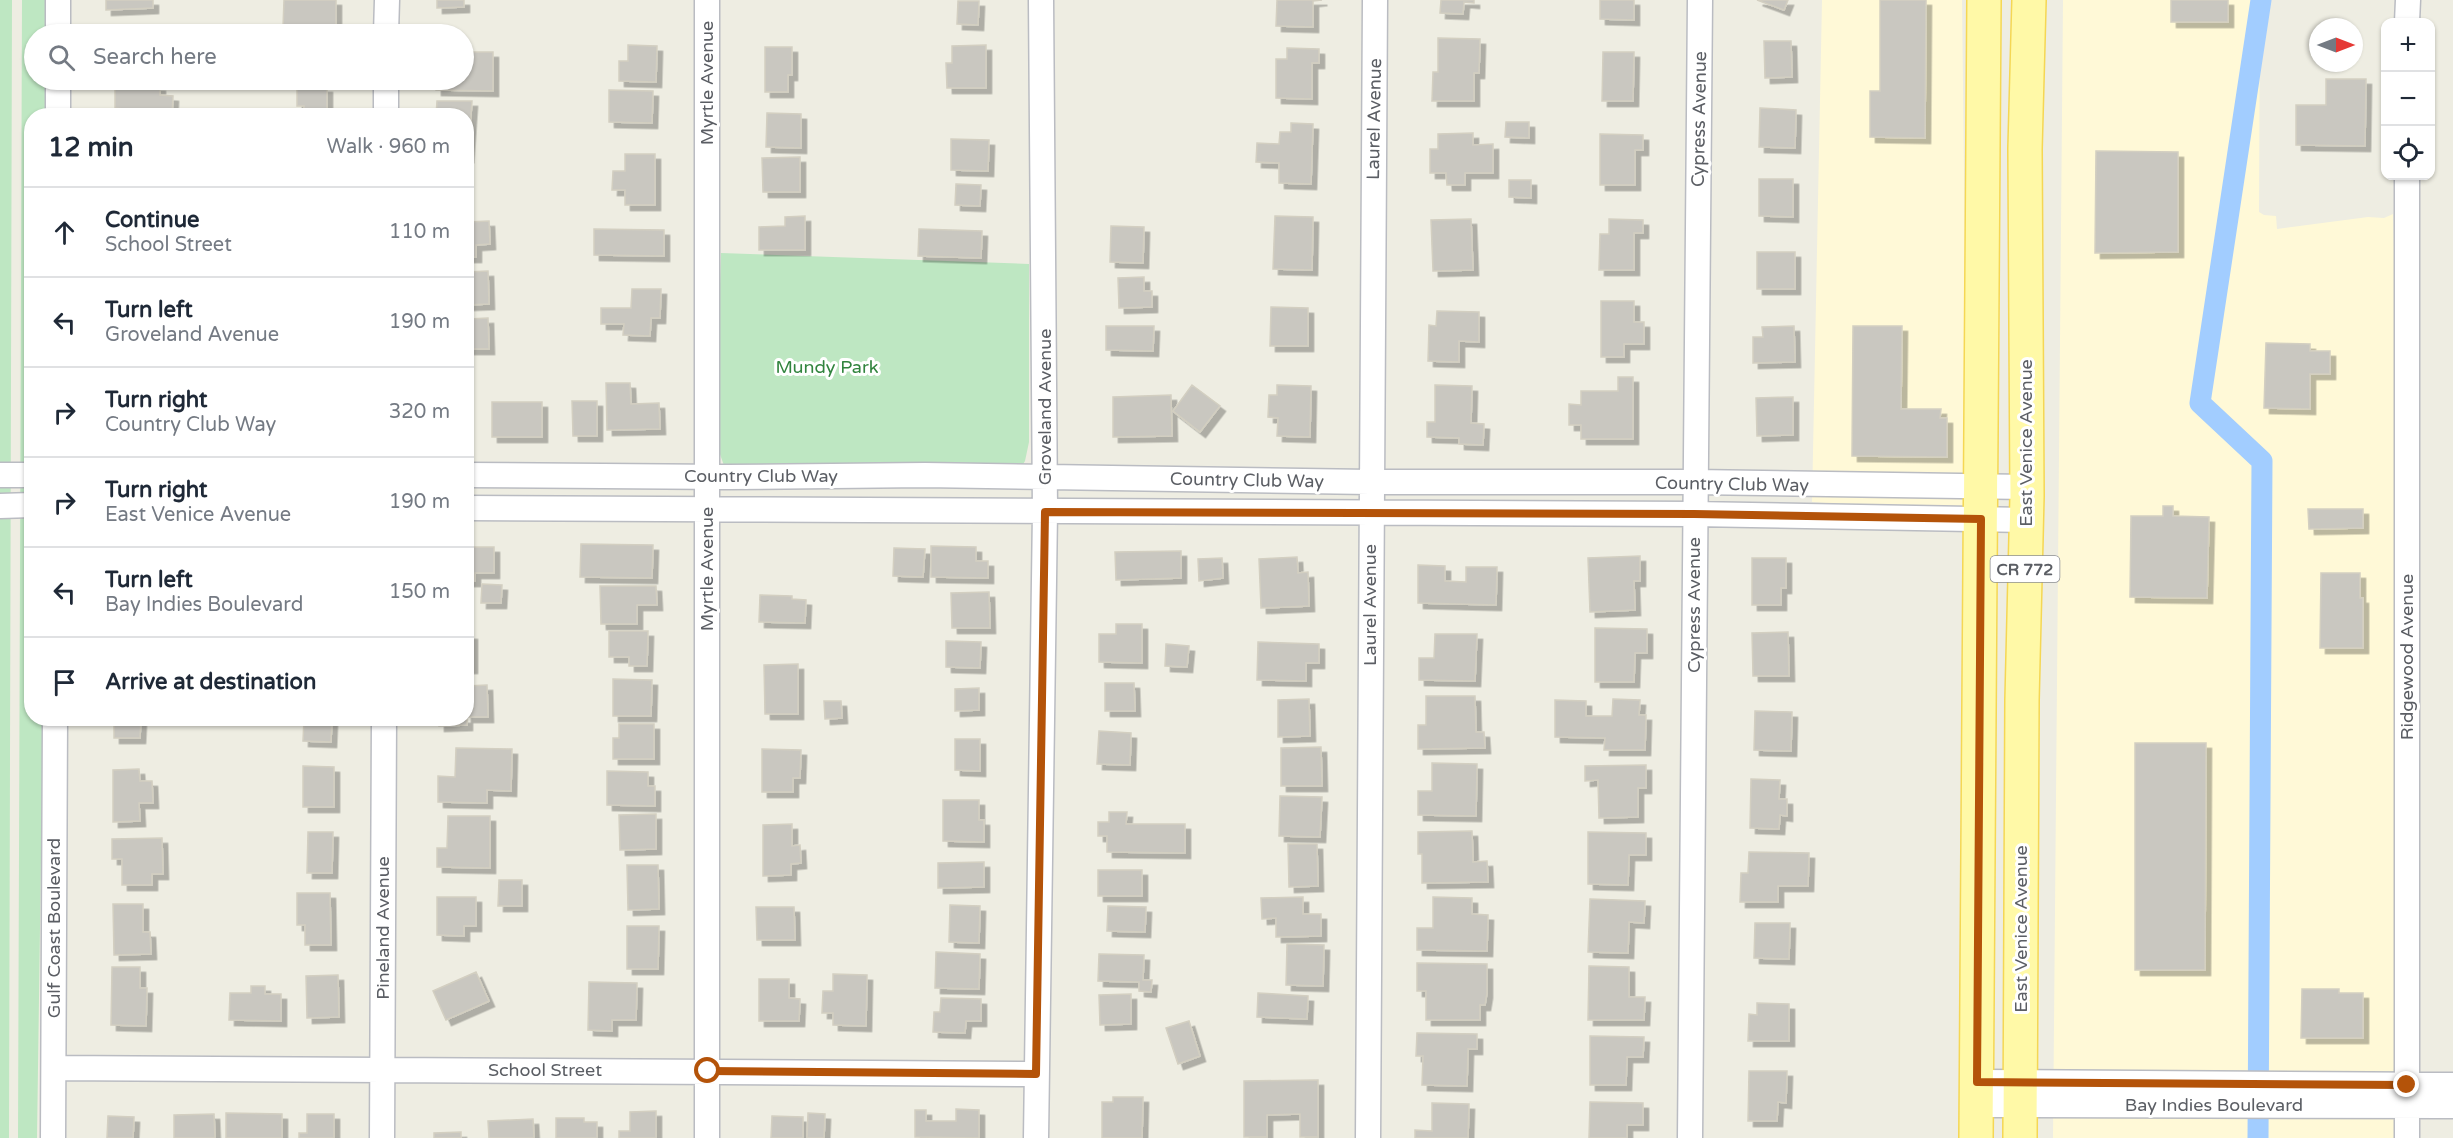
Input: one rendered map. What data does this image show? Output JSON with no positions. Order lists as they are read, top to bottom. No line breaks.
{"streets":{"main road":["East Venice Avenue","CR 772"],"street":["Myrtle Avenue","Laurel Avenue","Cypress Avenue","Groveland Avenue","Country Club Way","Ridgewood Avenue","Gulf Coast Boulevard","Pineland Avenue","School Street","Bay Indies Boulevard"]},"crossings":[["Myrtle Avenue","Country Club Way"],["Myrtle Avenue","School Street"],["Laurel Avenue","Country Club Way"],["Cypress Avenue","Country Club Way"],["Groveland Avenue","Country Club Way"],["Groveland Avenue","School Street"],["East Venice Avenue","Country Club Way"],["East Venice Avenue","Bay Indies Boulevard"],["Country Club Way","CR 772"],["CR 772","Bay Indies Boulevard"],["Ridgewood Avenue","Bay Indies Boulevard"],["Gulf Coast Boulevard","School Street"],["Pineland Avenue","School Street"]],"parks":["Mundy Park"],"north":"right","page":{"map_buttons":["+","−"],"search":"Search here","heading":["12 min","Walk · 960 m"],"list":[["Continue","School Street","110 m"],["Turn left","Groveland Avenue","190 m"],["Turn right","Country Club Way","320 m"],["Turn right","East Venice Avenue","190 m"],["Turn left","Bay Indies Boulevard","150 m"],"Arrive at destination"]}}
